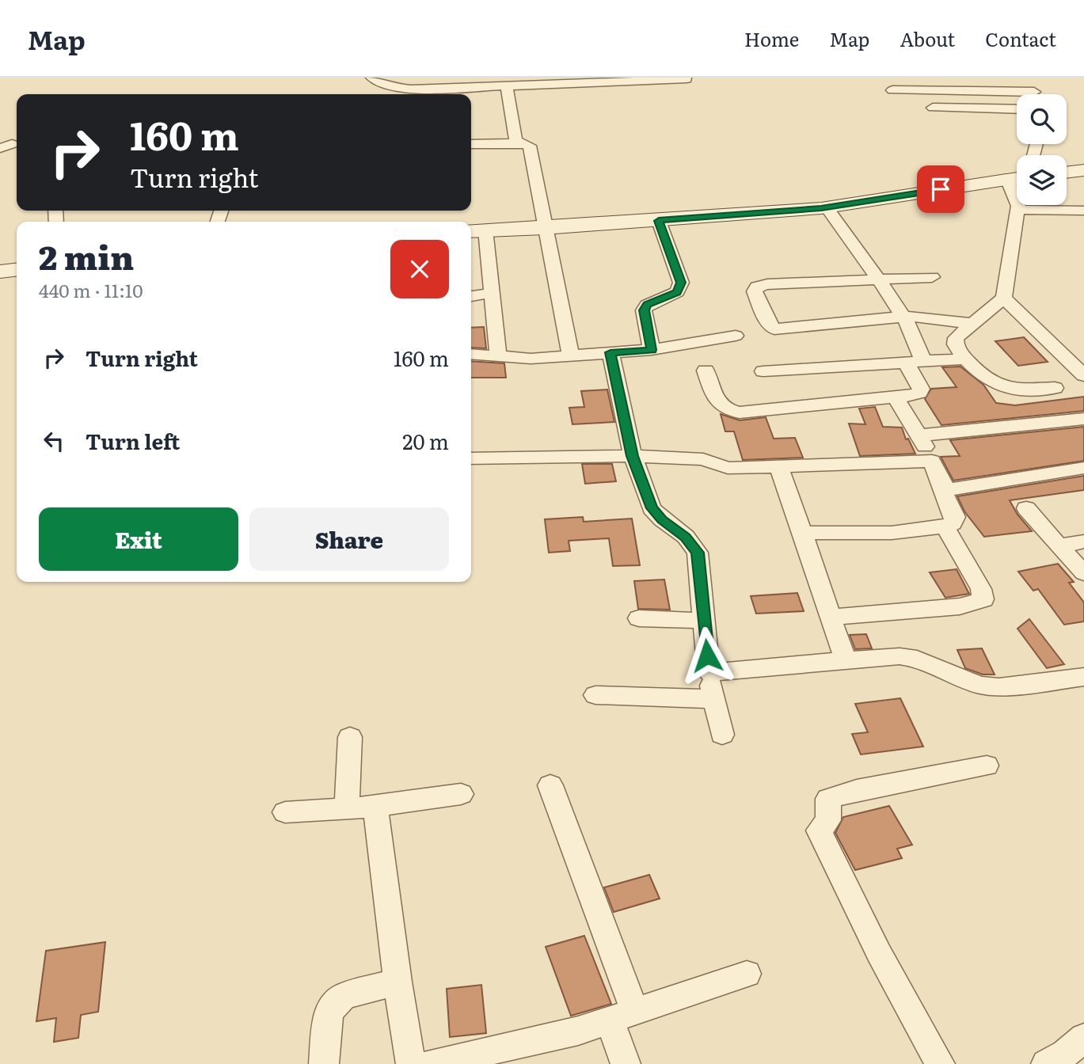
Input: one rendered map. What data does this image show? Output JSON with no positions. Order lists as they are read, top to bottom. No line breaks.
{"page":{"header":"Map","nav":["Home","Map","About","Contact"],"turn":["160 m","Turn right"],"heading":["2 min","440 m · 11:10"],"list":[{"name":"Turn right","value":"160 m"},{"name":"Turn left","value":"20 m"}],"buttons":["Exit","Share"]}}
